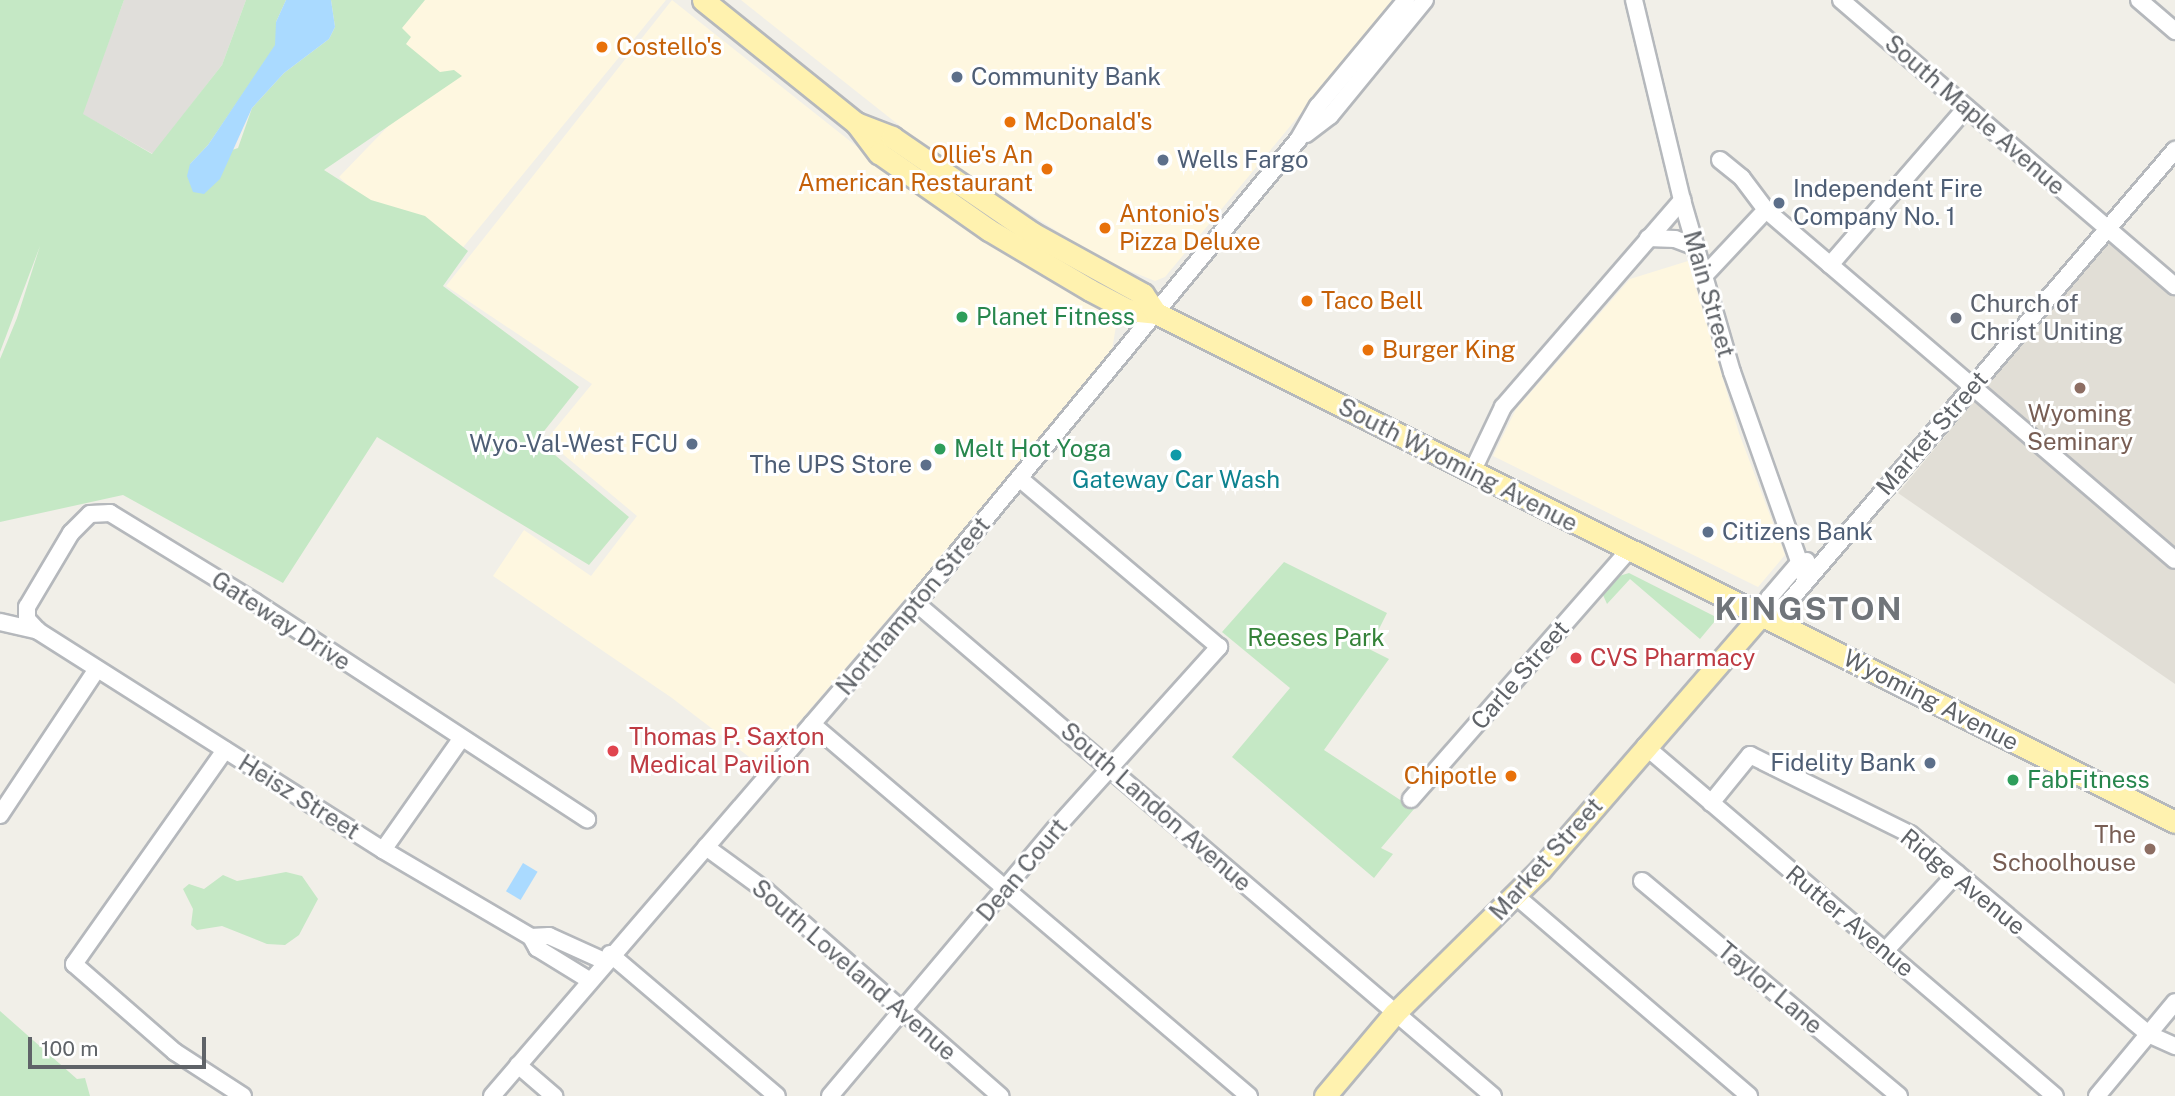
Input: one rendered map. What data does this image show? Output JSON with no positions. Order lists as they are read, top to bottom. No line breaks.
{"streets":{"main road":["Market Street","South Wyoming Avenue","Wyoming Avenue"],"street":["South Maple Avenue","Main Street","Northampton Street","Gateway Drive","Carle Street","Heisz Street","South Landon Avenue","Dean Court","Ridge Avenue","Rutter Avenue","South Loveland Avenue","Taylor Lane"]},"crossings":[["South Maple Avenue","Market Street"],["Main Street","Market Street"],["Market Street","South Wyoming Avenue"],["Market Street","Wyoming Avenue"],["Market Street","South Landon Avenue"],["Market Street","Rutter Avenue"],["South Wyoming Avenue","Northampton Street"],["South Wyoming Avenue","Carle Street"],["South Wyoming Avenue","Wyoming Avenue"],["Northampton Street","Heisz Street"],["Northampton Street","South Landon Avenue"],["Northampton Street","Dean Court"],["Northampton Street","South Loveland Avenue"],["Gateway Drive","Heisz Street"],["South Landon Avenue","Dean Court"],["Dean Court","South Loveland Avenue"],["Ridge Avenue","Rutter Avenue"]],"districts":["KINGSTON"],"parks":["Reeses Park"],"places":["Costello's","Community Bank","McDonald's","Wells Fargo","Ollie's An American Restaurant","Independent Fire Company No. 1","Antonio's Pizza Deluxe","Taco Bell","Planet Fitness","Church of Christ Uniting","Burger King","Wyoming Seminary","Wyo-Val-West FCU","Melt Hot Yoga","Gateway Car Wash","The UPS Store","Citizens Bank","CVS Pharmacy","Thomas P. Saxton Medical Pavilion","Fidelity Bank","Chipotle","FabFitness","The Schoolhouse"],"scale_bar":"100 m"}
